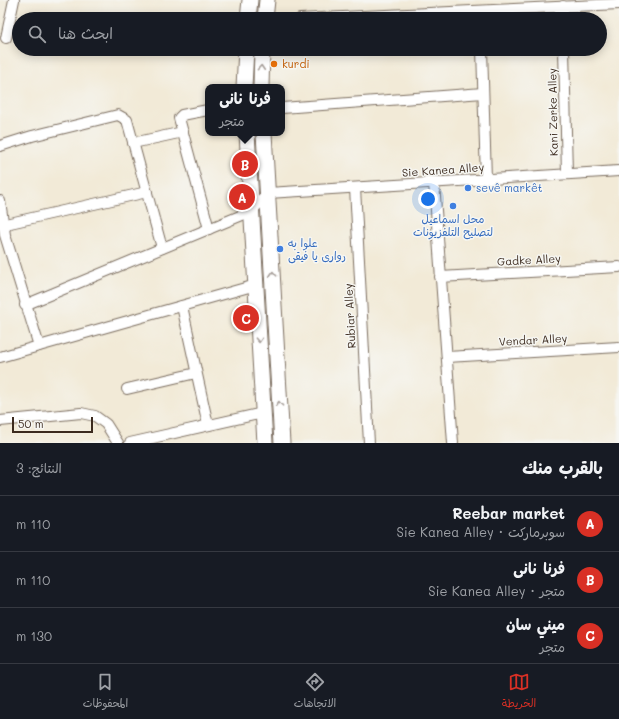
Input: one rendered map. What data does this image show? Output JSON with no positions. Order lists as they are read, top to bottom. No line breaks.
{"streets":{"street":["Kani Zerke Alley","Sie Kanea Alley","Gadke Alley","Rubiar Alley","Vendar Alley"]},"crossings":[["Kani Zerke Alley","Sie Kanea Alley"],["Sie Kanea Alley","Rubiar Alley"]],"places":["kurdi","sevê markêt","محل اسماعيل لتصليح التلفزيونات","علوا به رواری یا فیقی"],"scale_bar":"50 m","page":{"search":"ابحث هنا","popup":["فرنا نانى","متجر"],"pins":["B","A","C"],"scale":"50 m","heading":["بالقرب منك","النتائج: 3"],"list":[{"mark":"A","name":"Reebar market","note":"سوبرماركت · Sie Kanea Alley","value":"110 m"},{"mark":"B","name":"فرنا نانى","note":"متجر · Sie Kanea Alley","value":"110 m"},{"mark":"C","name":"ميني سان","note":"متجر","value":"130 m"}],"nav":["الخريطة","الاتجاهات","المحفوظات"]}}
